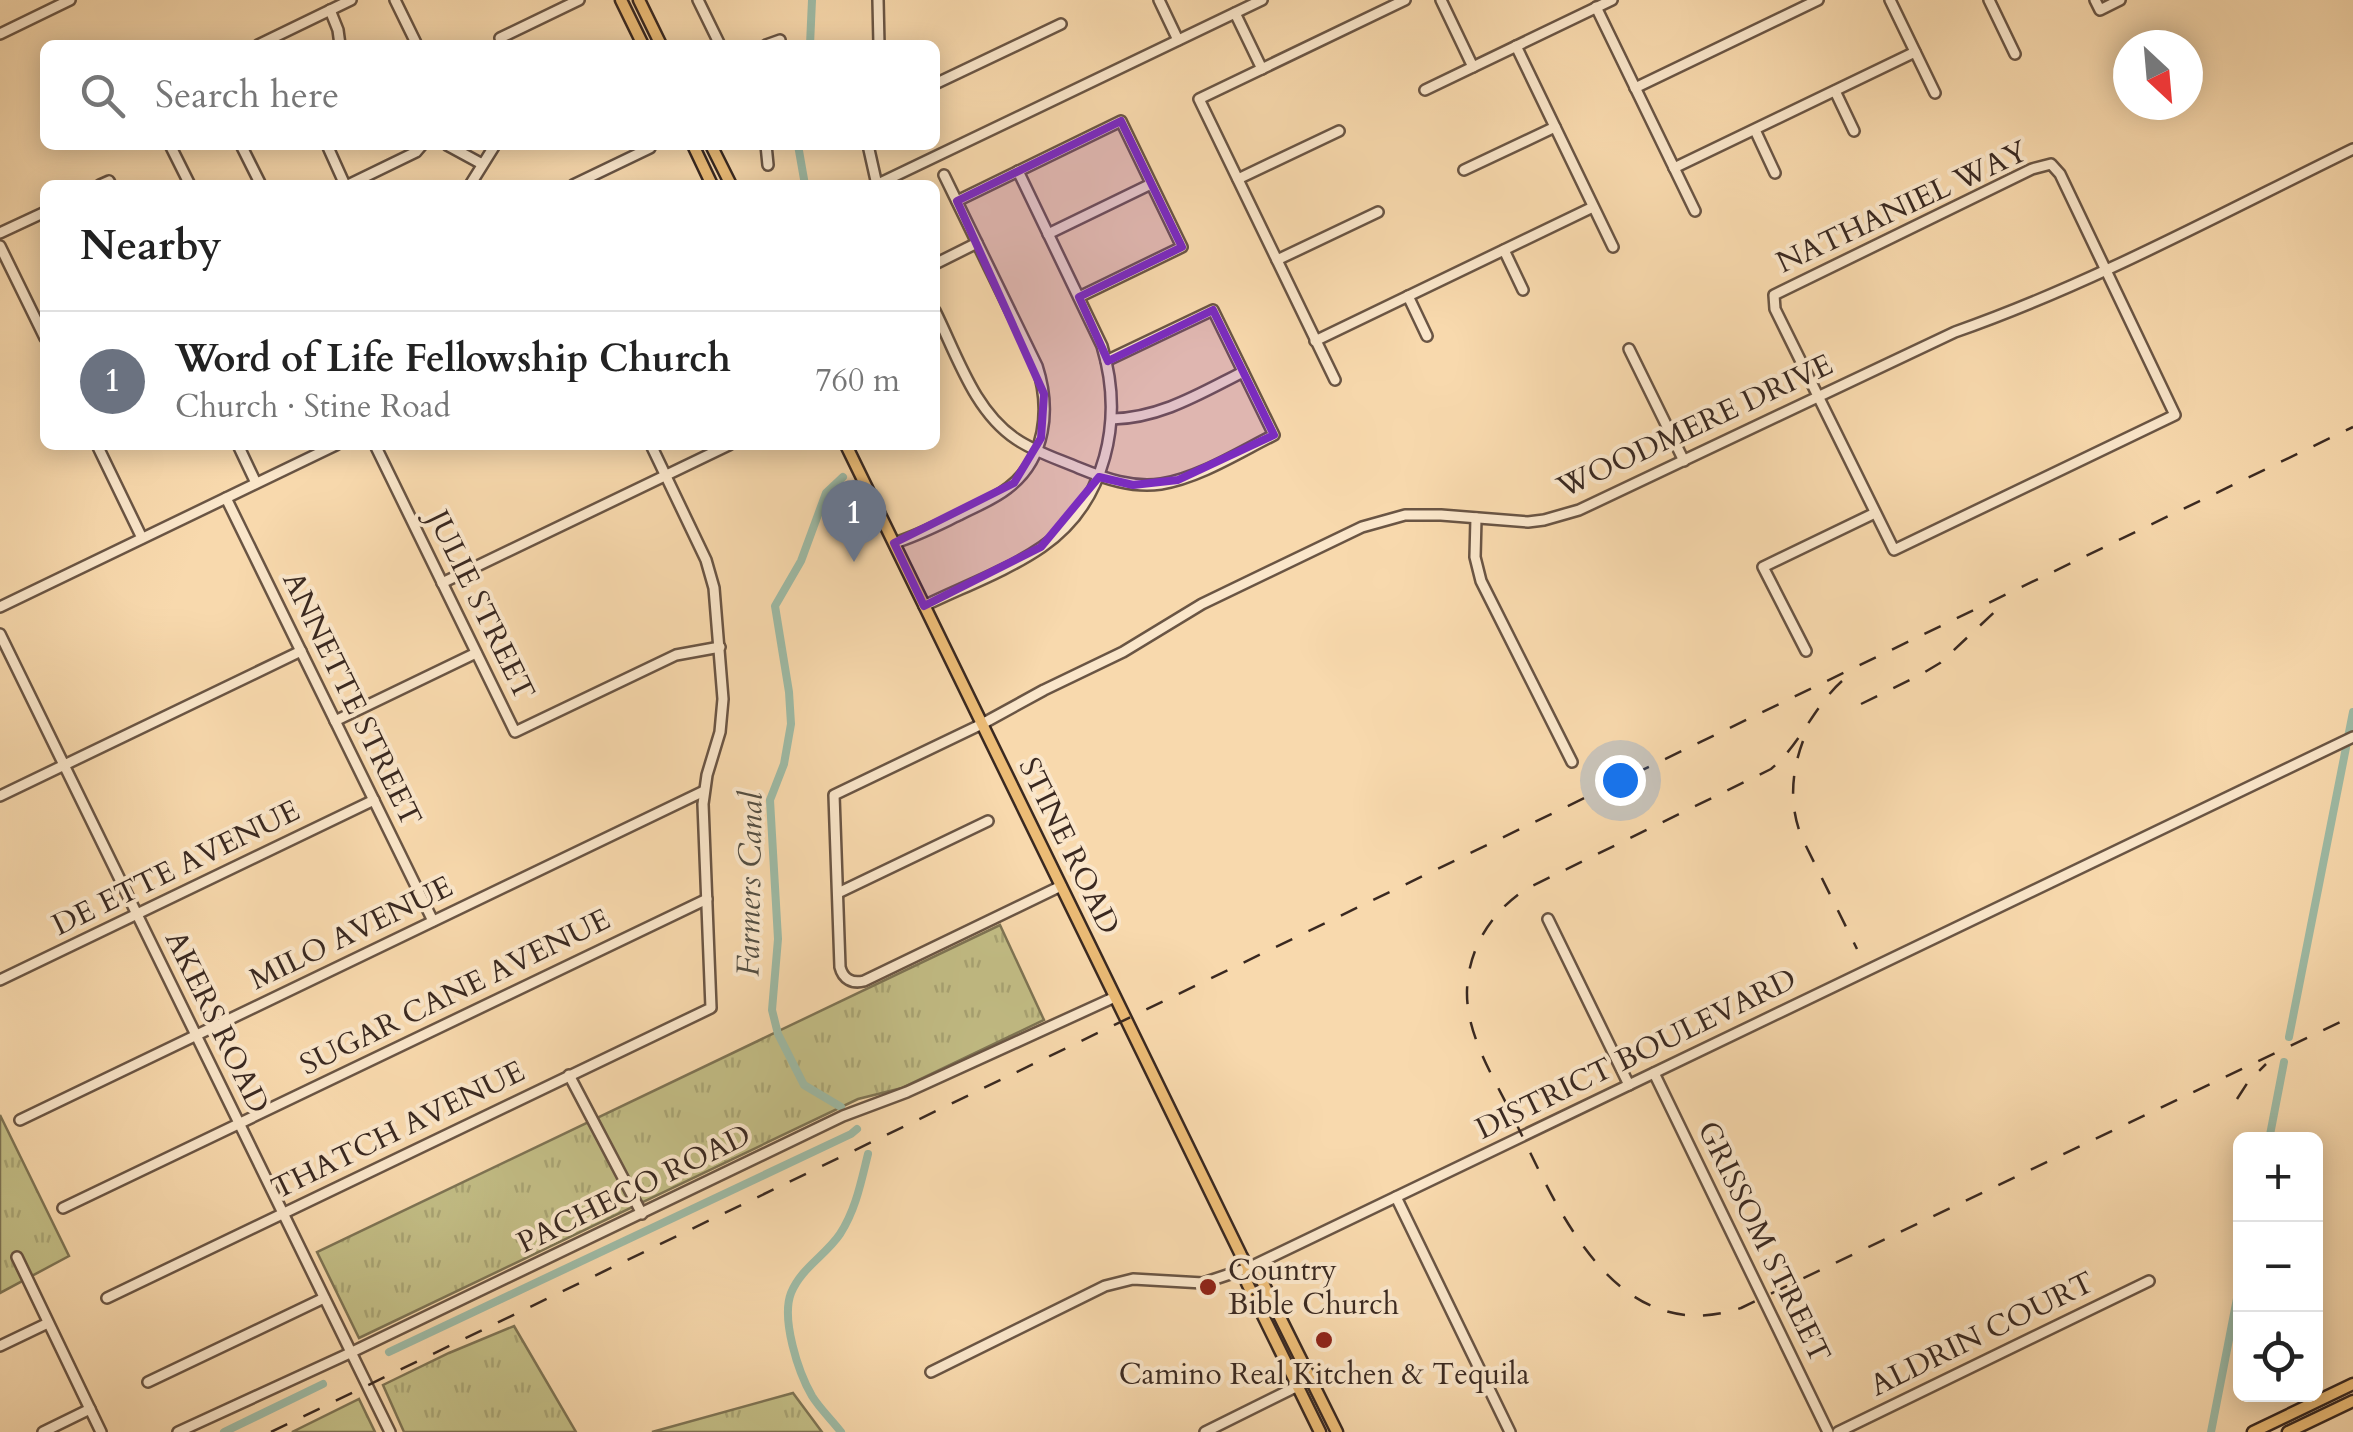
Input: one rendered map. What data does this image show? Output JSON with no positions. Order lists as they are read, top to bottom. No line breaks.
{"streets":{"main road":["STINE ROAD"],"street":["NATHANIEL WAY","WOODMERE DRIVE","JULIE STREET","ANNETTE STREET","DE ETTE AVENUE","MILO AVENUE","SUGAR CANE AVENUE","AKERS ROAD","DISTRICT BOULEVARD","THATCH AVENUE","PACHECO ROAD","GRISSOM STREET","ALDRIN COURT"]},"crossings":[["NATHANIEL WAY","WOODMERE DRIVE"],["WOODMERE DRIVE","STINE ROAD"],["ANNETTE STREET","DE ETTE AVENUE"],["ANNETTE STREET","MILO AVENUE"],["STINE ROAD","DISTRICT BOULEVARD"],["STINE ROAD","PACHECO ROAD"],["DE ETTE AVENUE","AKERS ROAD"],["MILO AVENUE","AKERS ROAD"],["SUGAR CANE AVENUE","AKERS ROAD"],["SUGAR CANE AVENUE","THATCH AVENUE"],["AKERS ROAD","THATCH AVENUE"],["AKERS ROAD","PACHECO ROAD"],["DISTRICT BOULEVARD","GRISSOM STREET"]],"water":["Farmers Canal"],"places":["Country Bible Church","Camino Real Kitchen & Tequila"],"north":"bottom right","page":{"search":"Search here","heading":"Nearby","list":[{"mark":"1","name":"Word of Life Fellowship Church","note":"Church · Stine Road","value":"760 m"}],"pins":"1","map_buttons":["+","−"]}}
